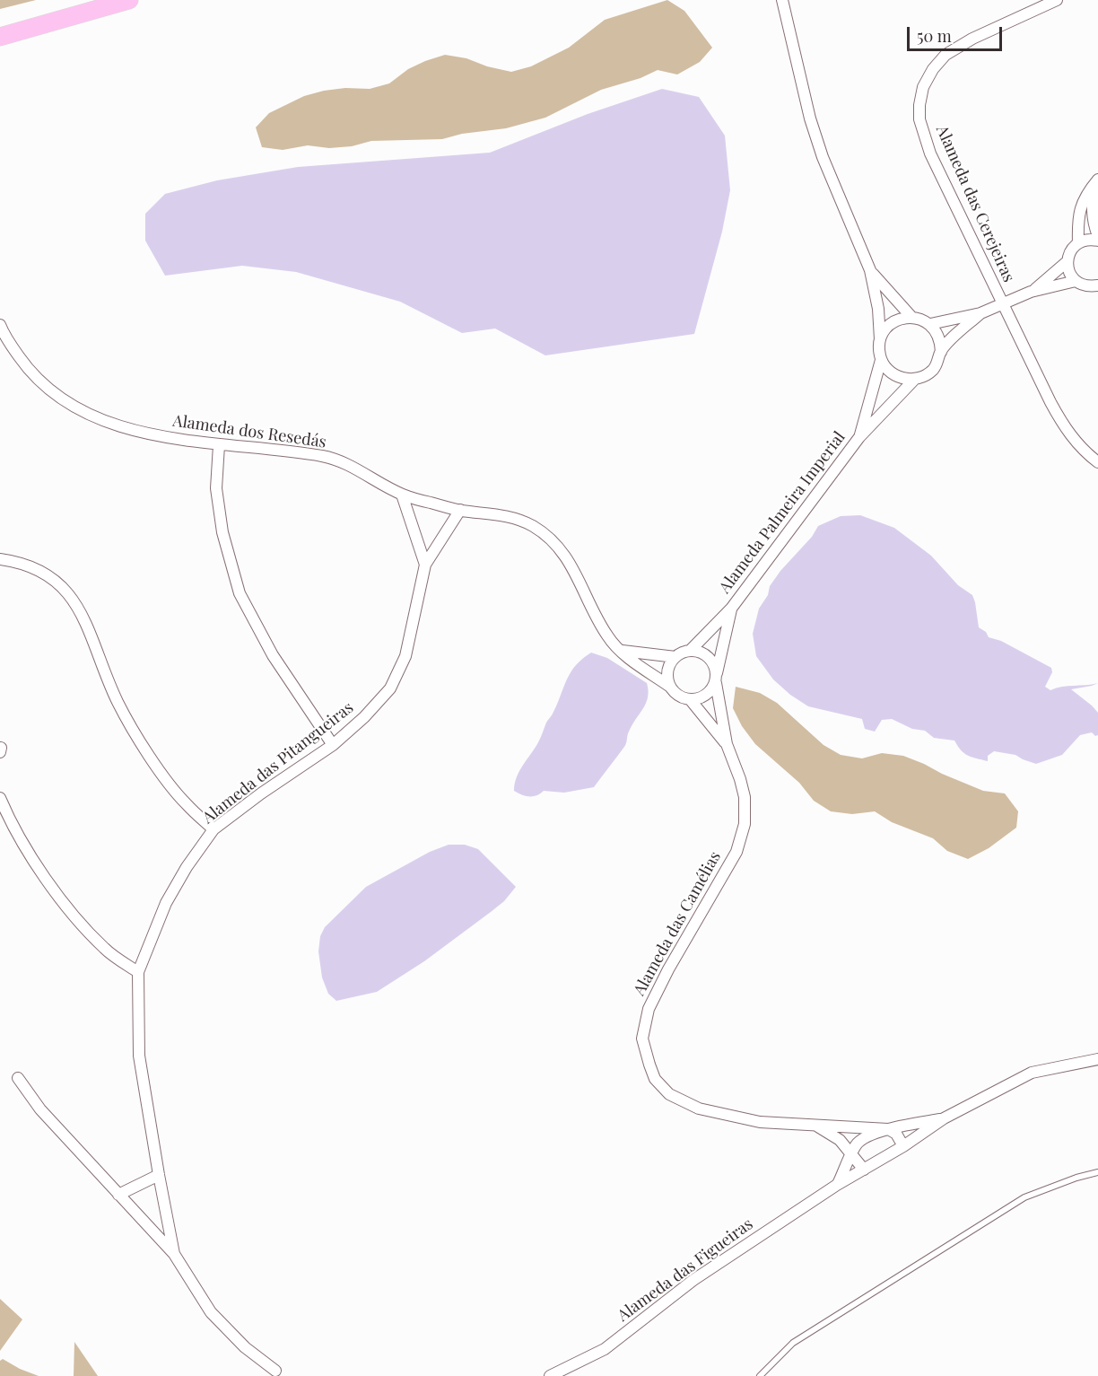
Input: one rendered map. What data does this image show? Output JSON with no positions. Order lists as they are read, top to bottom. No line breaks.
{"streets":{"street":["Alameda das Cerejeiras","Alameda dos Resedás","Alameda Palmeira Imperial","Alameda das Pitangueiras","Alameda das Camélias","Alameda das Figueiras"]},"crossings":[["Alameda dos Resedás","Alameda Palmeira Imperial"],["Alameda dos Resedás","Alameda das Pitangueiras"]],"scale_bar":"50 m"}
